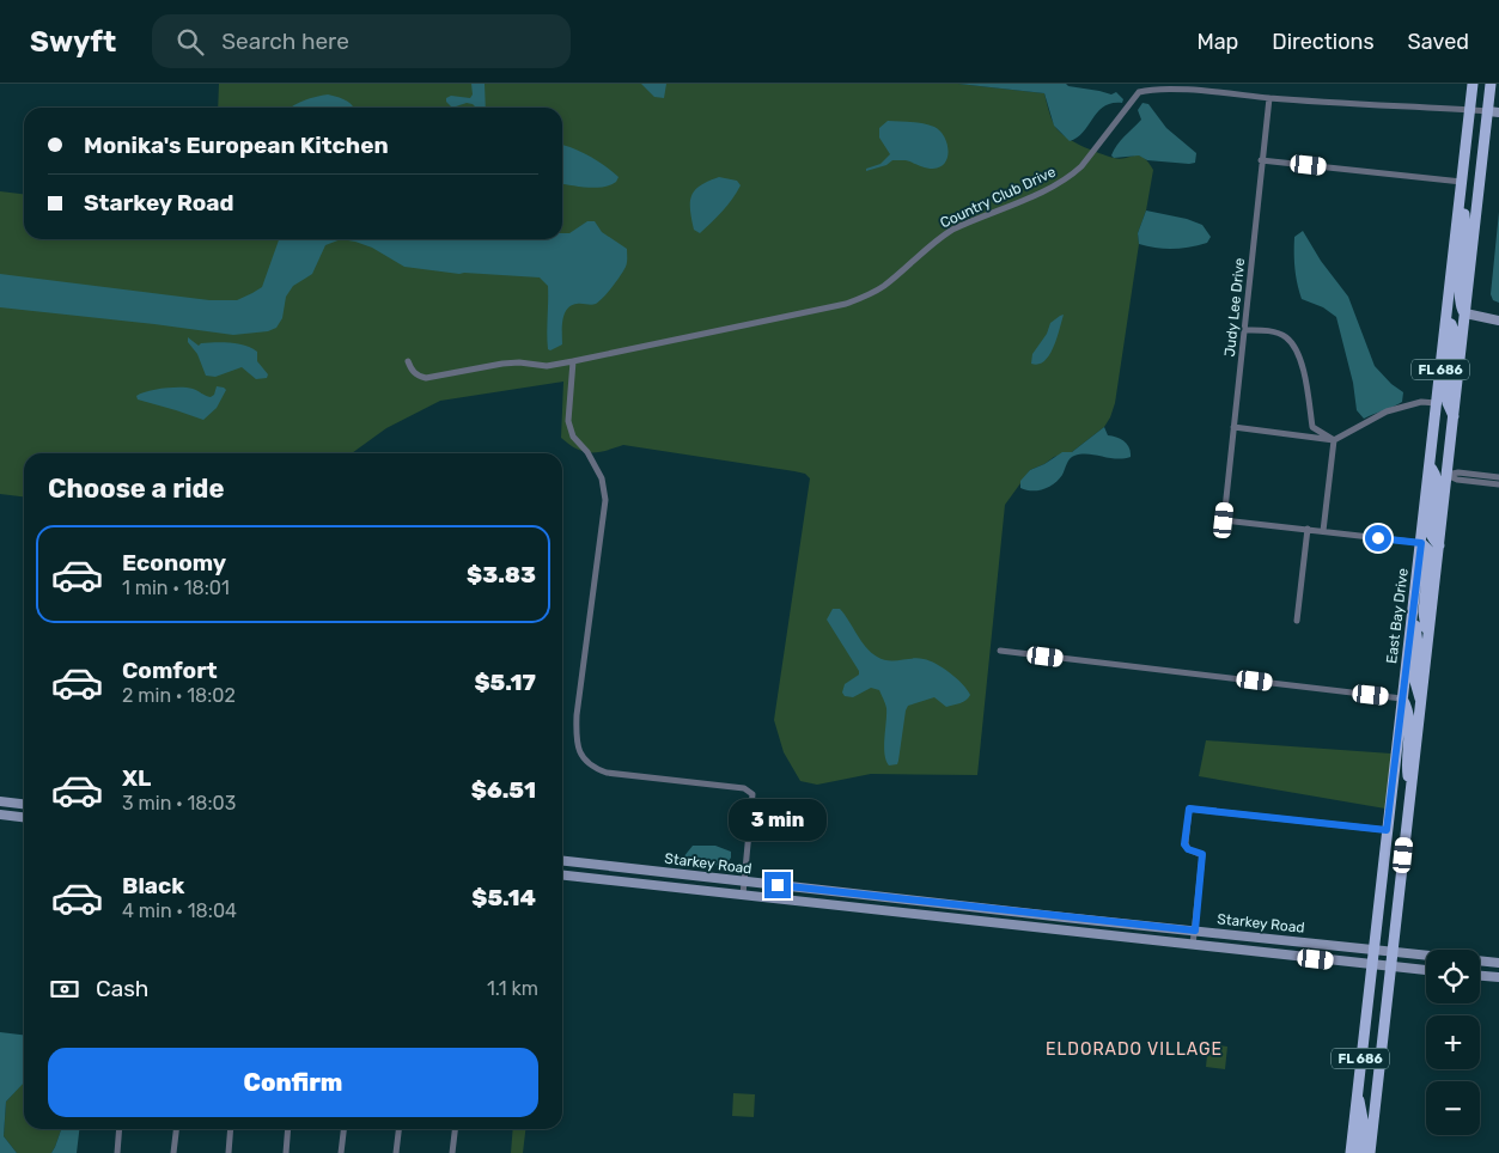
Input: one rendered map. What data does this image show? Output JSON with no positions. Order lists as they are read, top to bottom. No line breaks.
{"streets":{"main road":["FL 686","East Bay Drive","Starkey Road"],"street":["Country Club Drive","Judy Lee Drive"]},"crossings":[["Country Club Drive","Judy Lee Drive"],["Country Club Drive","FL 686"],["Country Club Drive","East Bay Drive"],["FL 686","Starkey Road"],["East Bay Drive","Starkey Road"]],"districts":["ELDORADO VILLAGE"],"page":{"header":"Swyft","search":"Search here","nav":["Map","Directions","Saved"],"banner":["Monika's European Kitchen","Starkey Road"],"heading":"Choose a ride","list":[{"name":"Economy","note":"1 min · 18:01","value":"$3.83"},{"name":"Comfort","note":"2 min · 18:02","value":"$5.17"},{"name":"XL","note":"3 min · 18:03","value":"$6.51"},{"name":"Black","note":"4 min · 18:04","value":"$5.14"}],"bubble":"3 min","map_buttons":["+","−"],"pay":["Cash","1.1 km"],"buttons":"Confirm"}}
